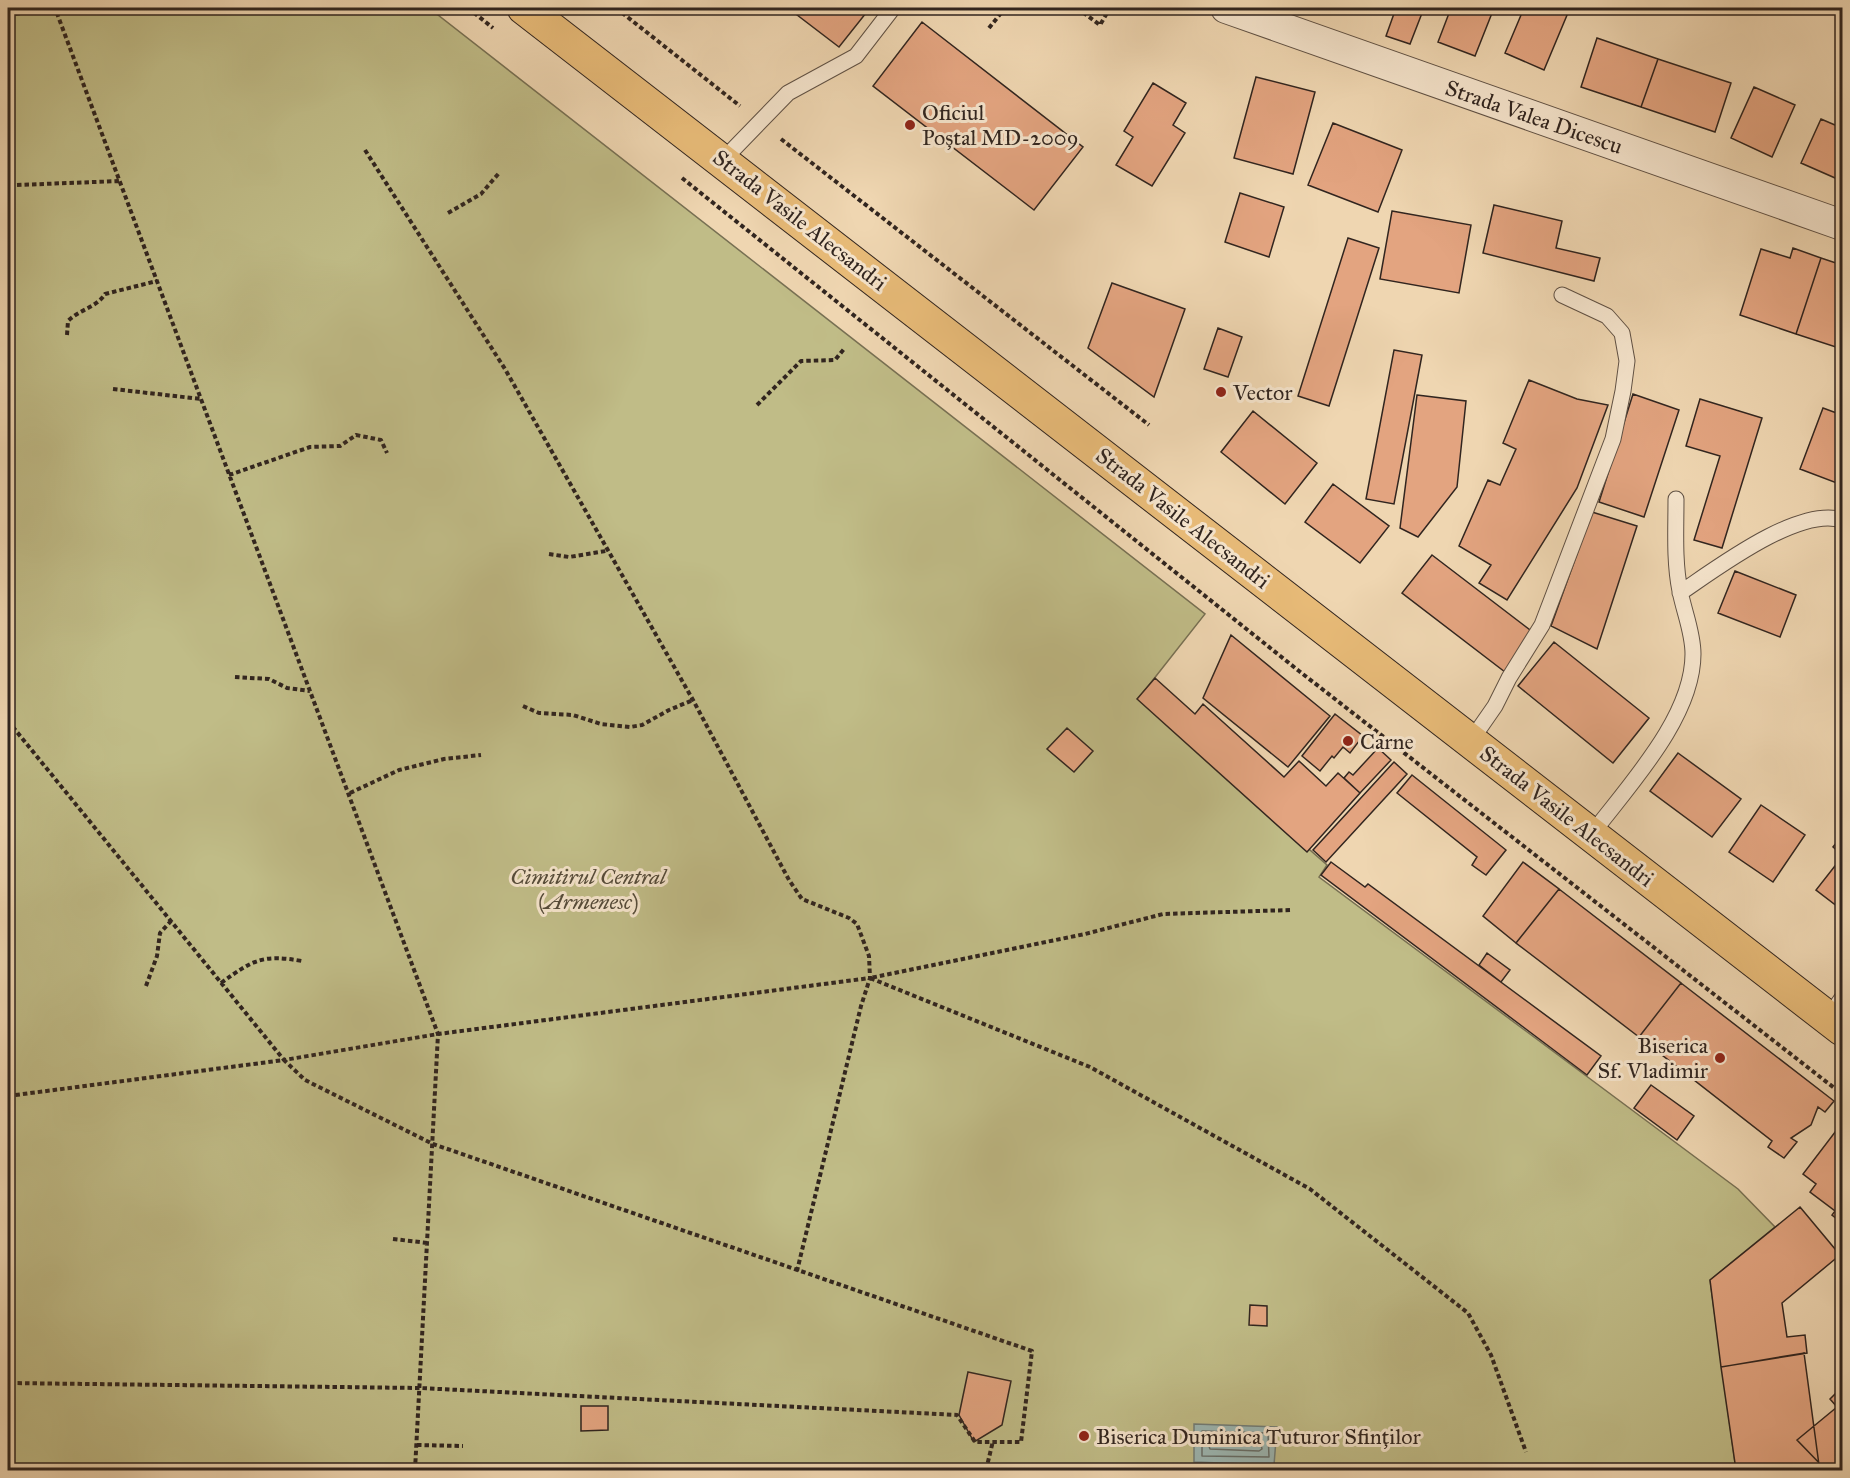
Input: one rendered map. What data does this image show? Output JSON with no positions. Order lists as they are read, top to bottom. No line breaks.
{"streets":{"main road":["Strada Vasile Alecsandri"],"street":["Strada Valea Dicescu"]},"parks":["Cimitirul Central (Armenesc)"],"places":["Oficiul Poștal MD-2009","Vector","Carne","Biserica Sf. Vladimir","Biserica Duminica Tuturor Sfinților"]}
